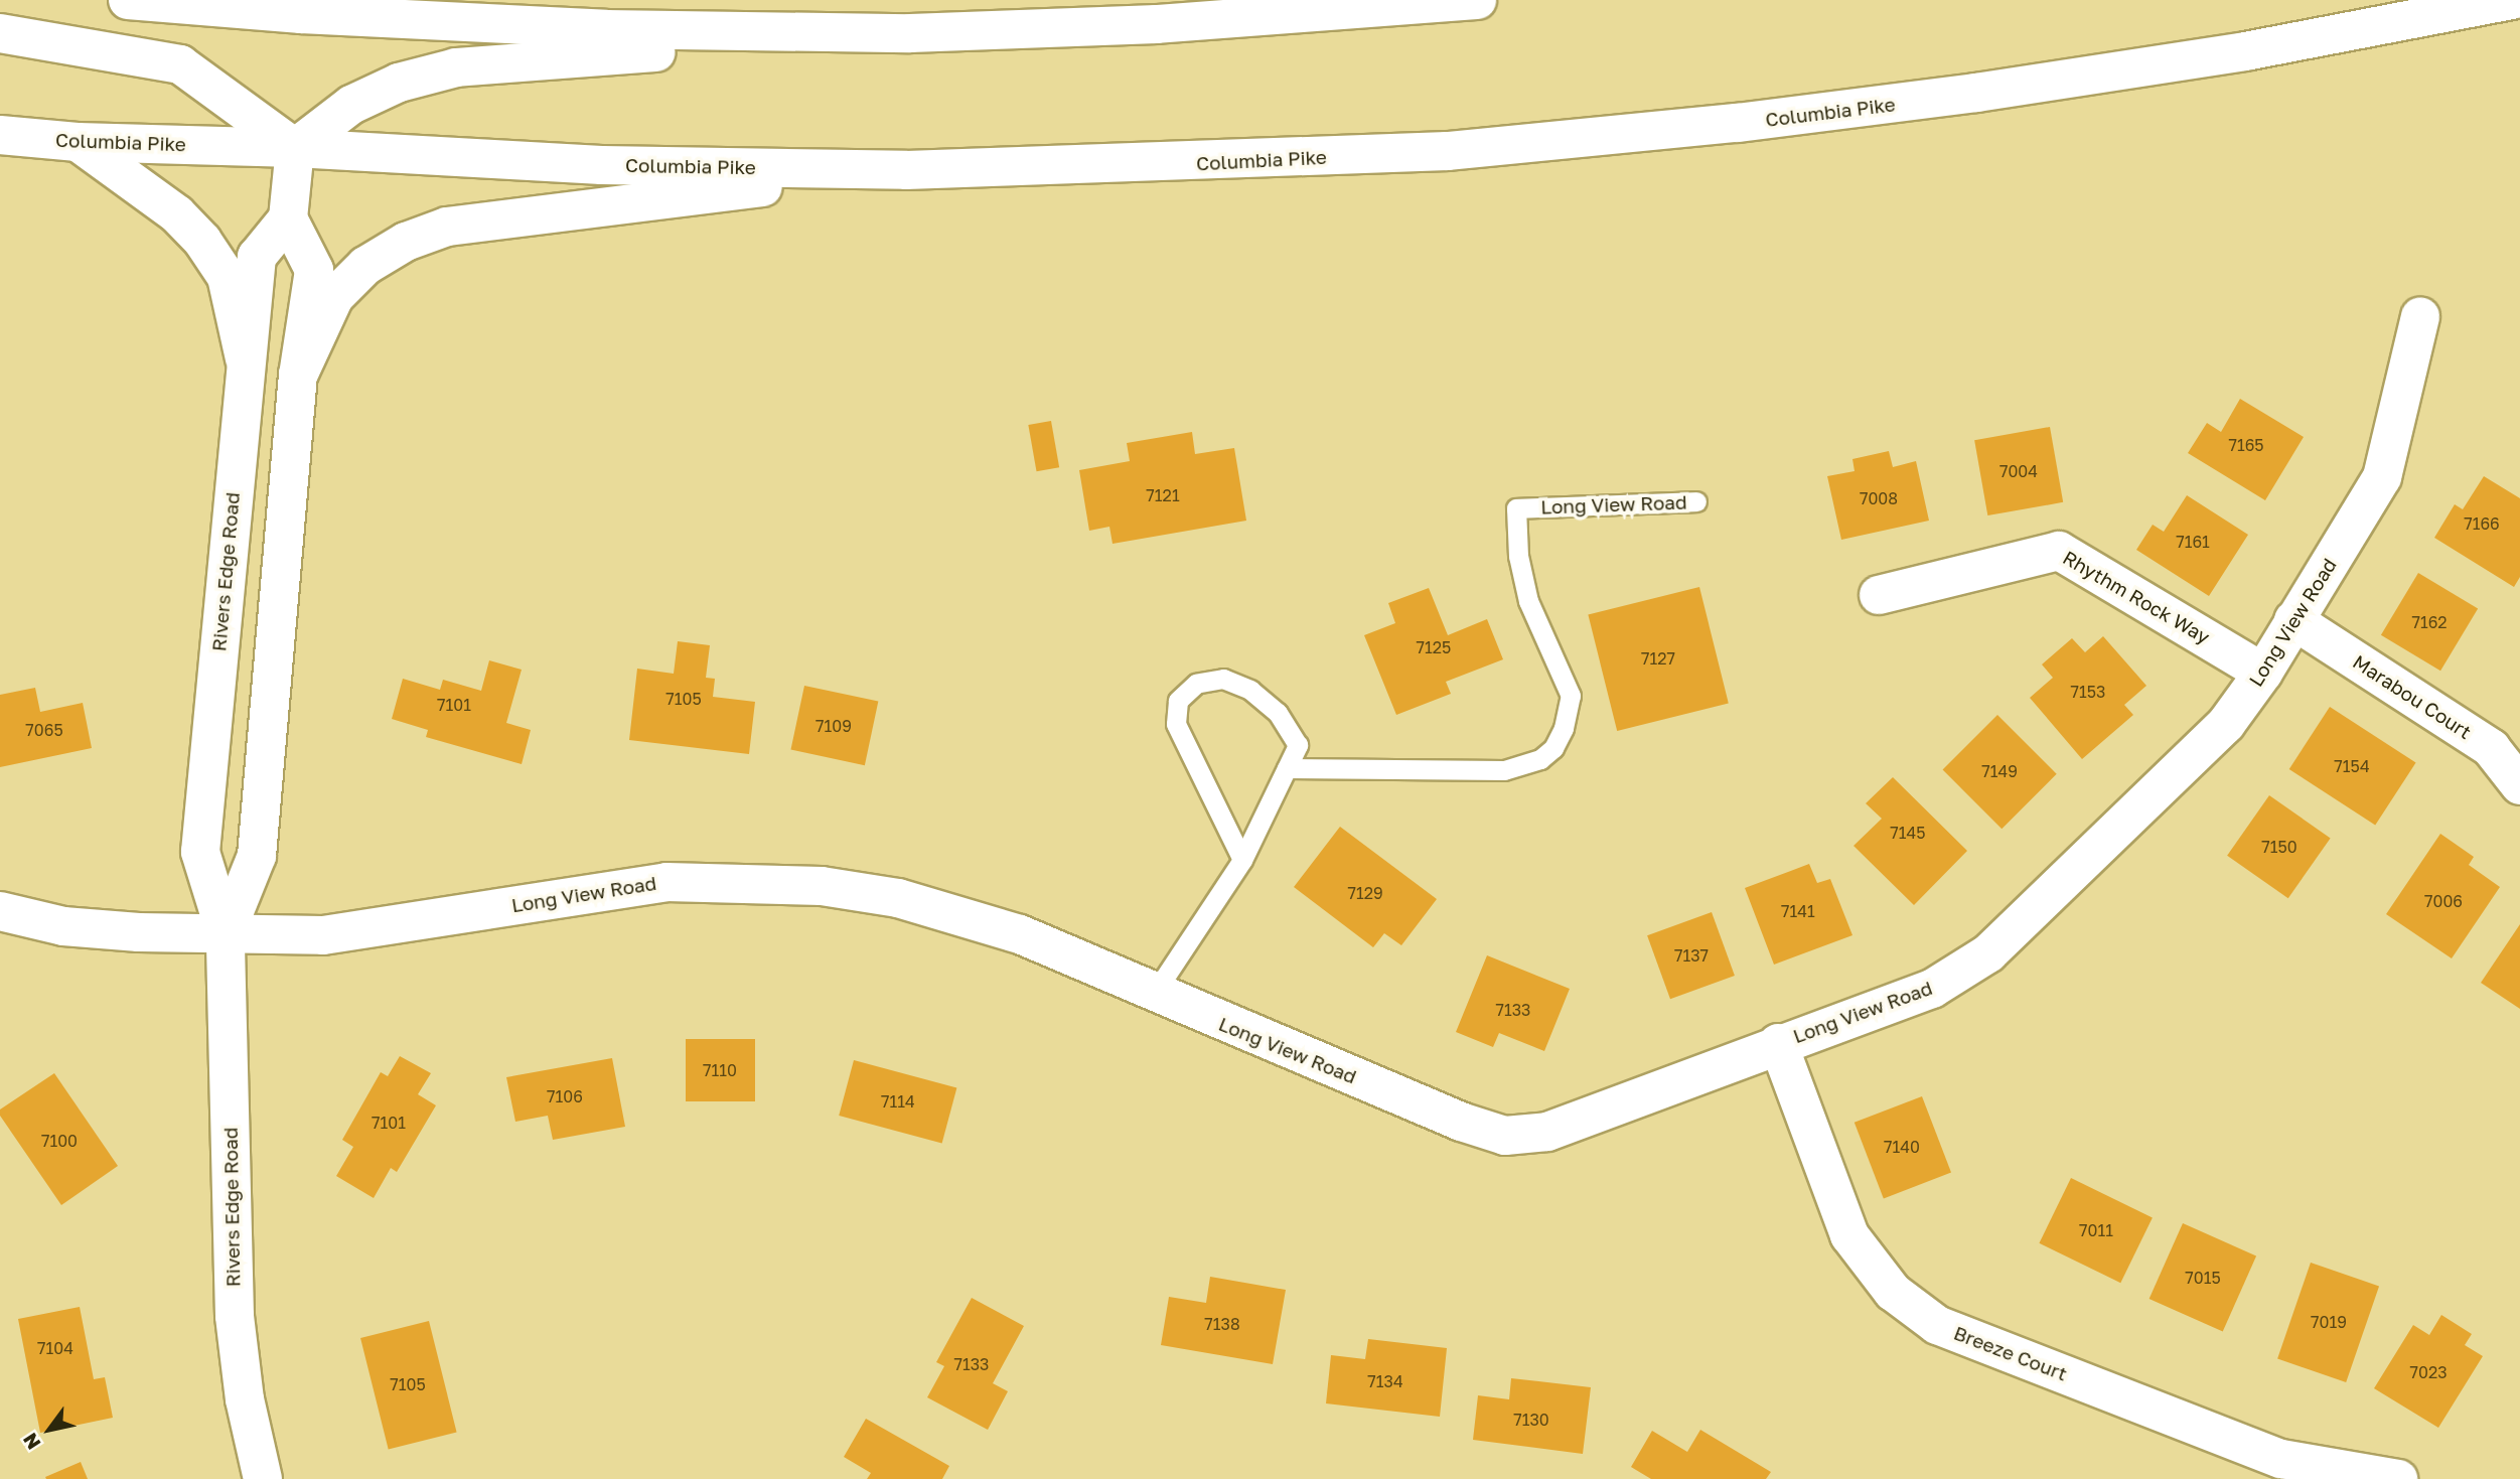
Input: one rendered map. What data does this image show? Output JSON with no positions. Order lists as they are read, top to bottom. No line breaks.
{"streets":{"main road":["Columbia Pike","Long View Road","Rivers Edge Road","Rhythm Rock Way","Marabou Court","Breeze Court"]},"crossings":[["Long View Road","Rivers Edge Road"],["Long View Road","Rhythm Rock Way"],["Long View Road","Marabou Court"],["Long View Road","Breeze Court"]],"house_numbers":["7165","7004","7121","7008","7166","7161","7162","7125","7127","7153","7105","7101","7109","7065","7154","7149","7145","7150","7129","7006","7141","7137","7133","7110","7106","7114","7101","7100","7140","7011","7015","7019","7138","7104","7133","7023","7134","7105","7130"],"north":"bottom left"}
